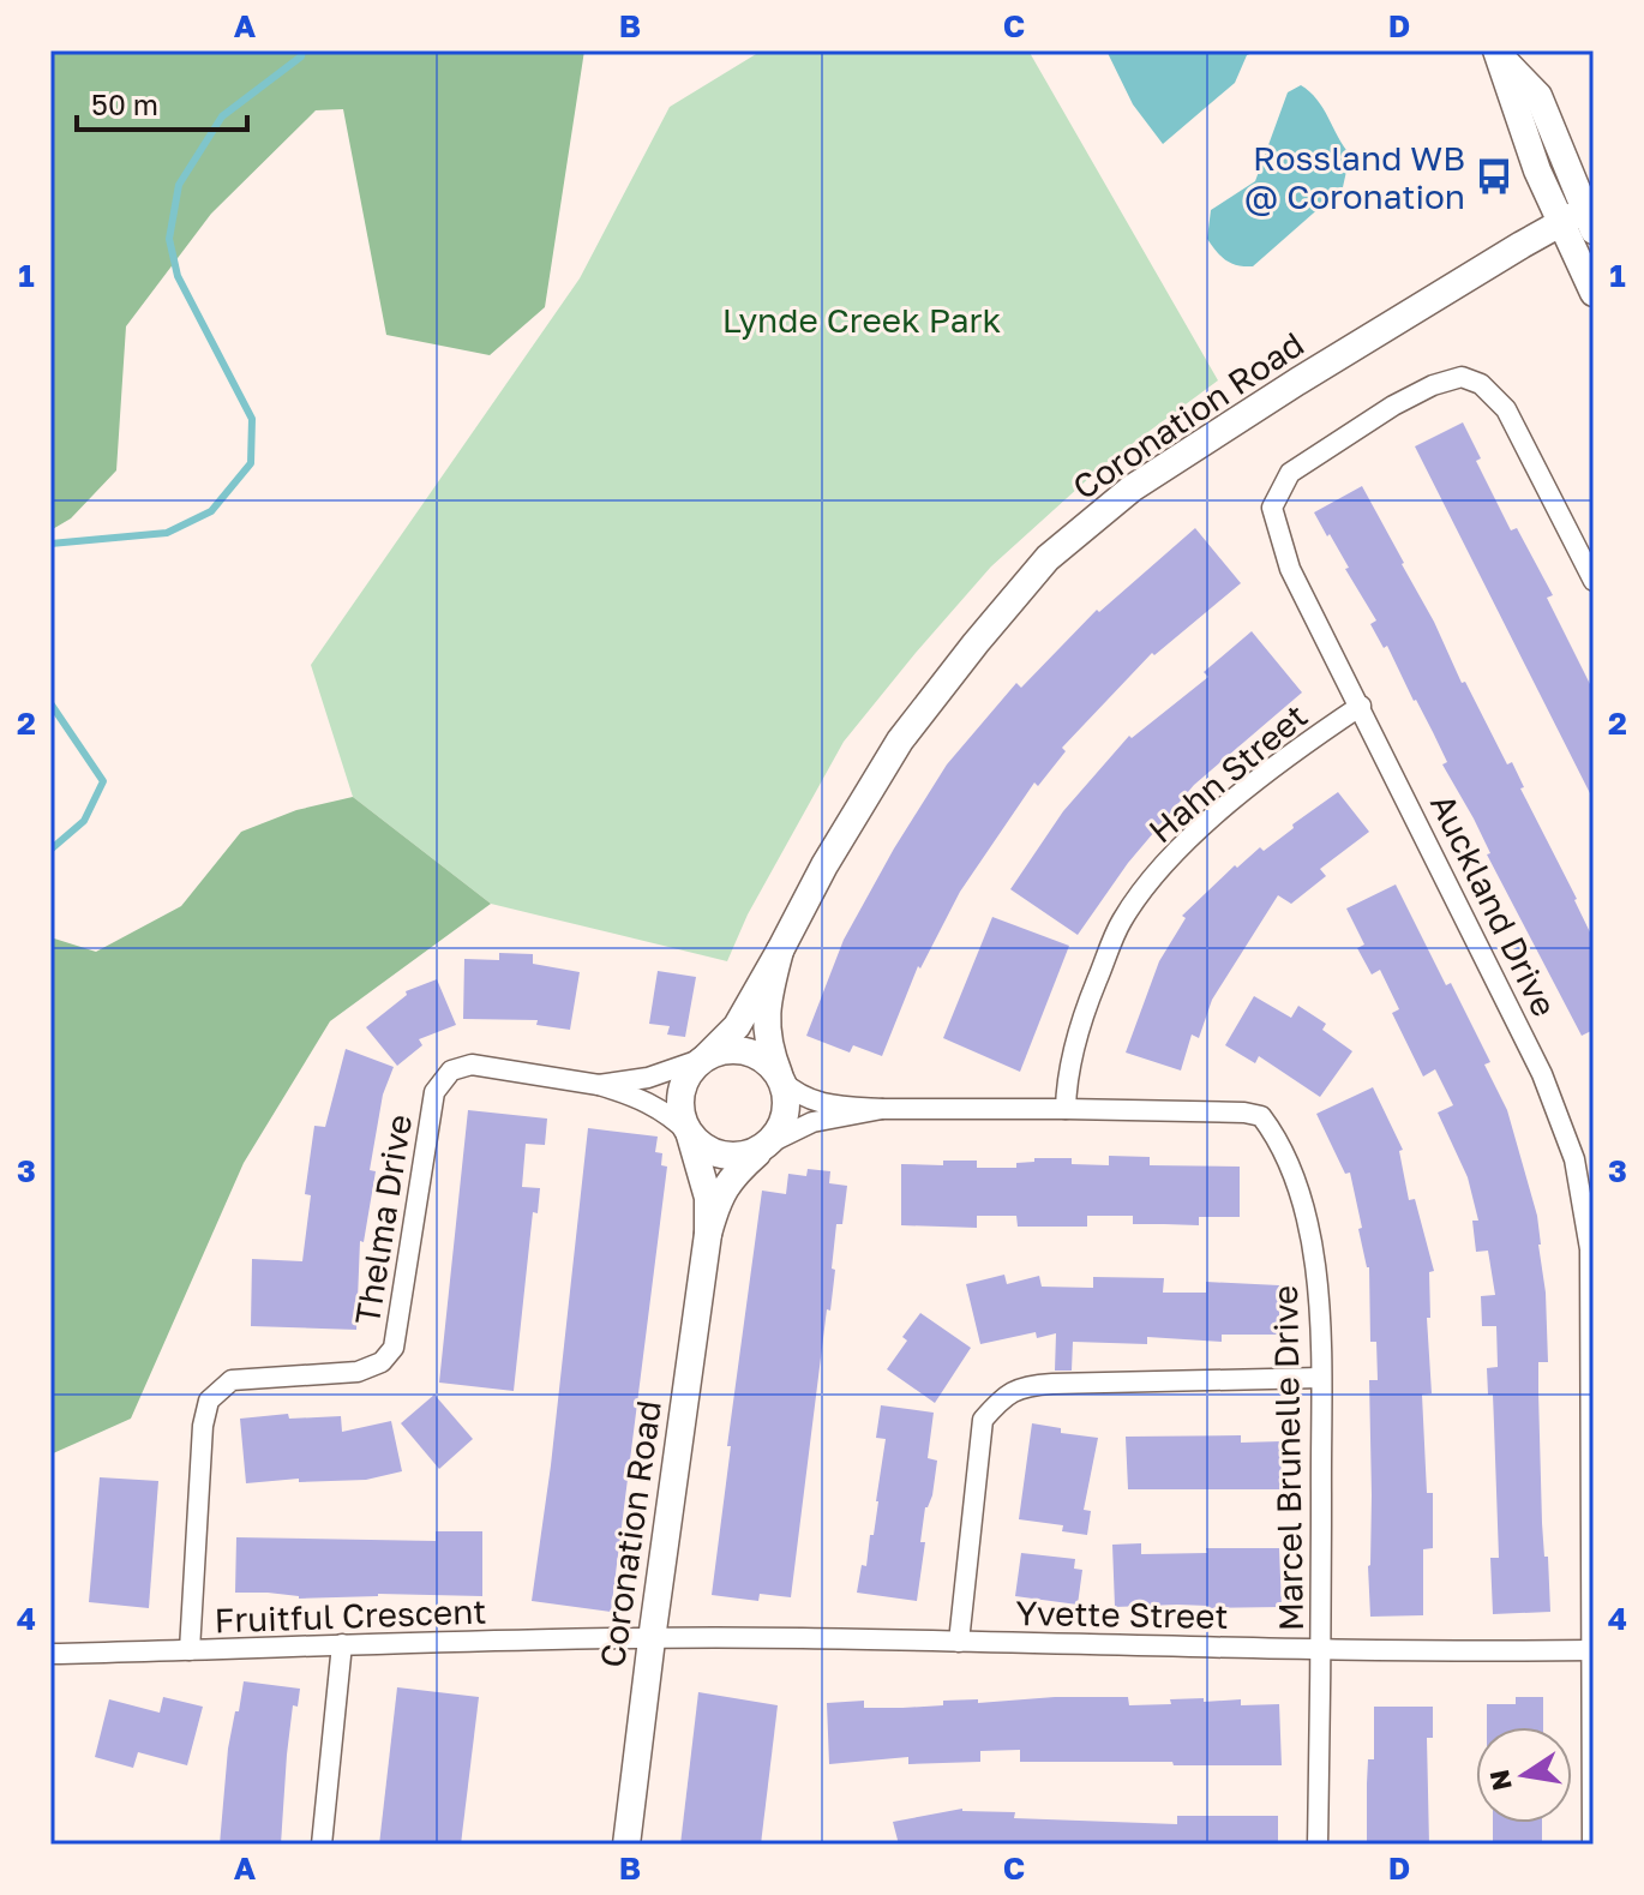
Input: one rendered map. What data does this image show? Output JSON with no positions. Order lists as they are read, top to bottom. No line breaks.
{"streets":{"street":["Coronation Road","Hahn Street","Auckland Drive","Thelma Drive","Marcel Brunelle Drive","Yvette Street","Fruitful Crescent"]},"crossings":[["Coronation Road","Marcel Brunelle Drive"],["Coronation Road","Yvette Street"],["Coronation Road","Fruitful Crescent"],["Hahn Street","Auckland Drive"],["Hahn Street","Marcel Brunelle Drive"],["Auckland Drive","Yvette Street"],["Thelma Drive","Fruitful Crescent"],["Marcel Brunelle Drive","Yvette Street"],["Yvette Street","Fruitful Crescent"]],"parks":["Lynde Creek Park"],"places":{"bus stop":["Rossland WB @ Coronation"]},"scale_bar":"50 m","north":"left","grid":{"columns":["A","B","C","D"],"rows":["1","2","3","4"]}}
